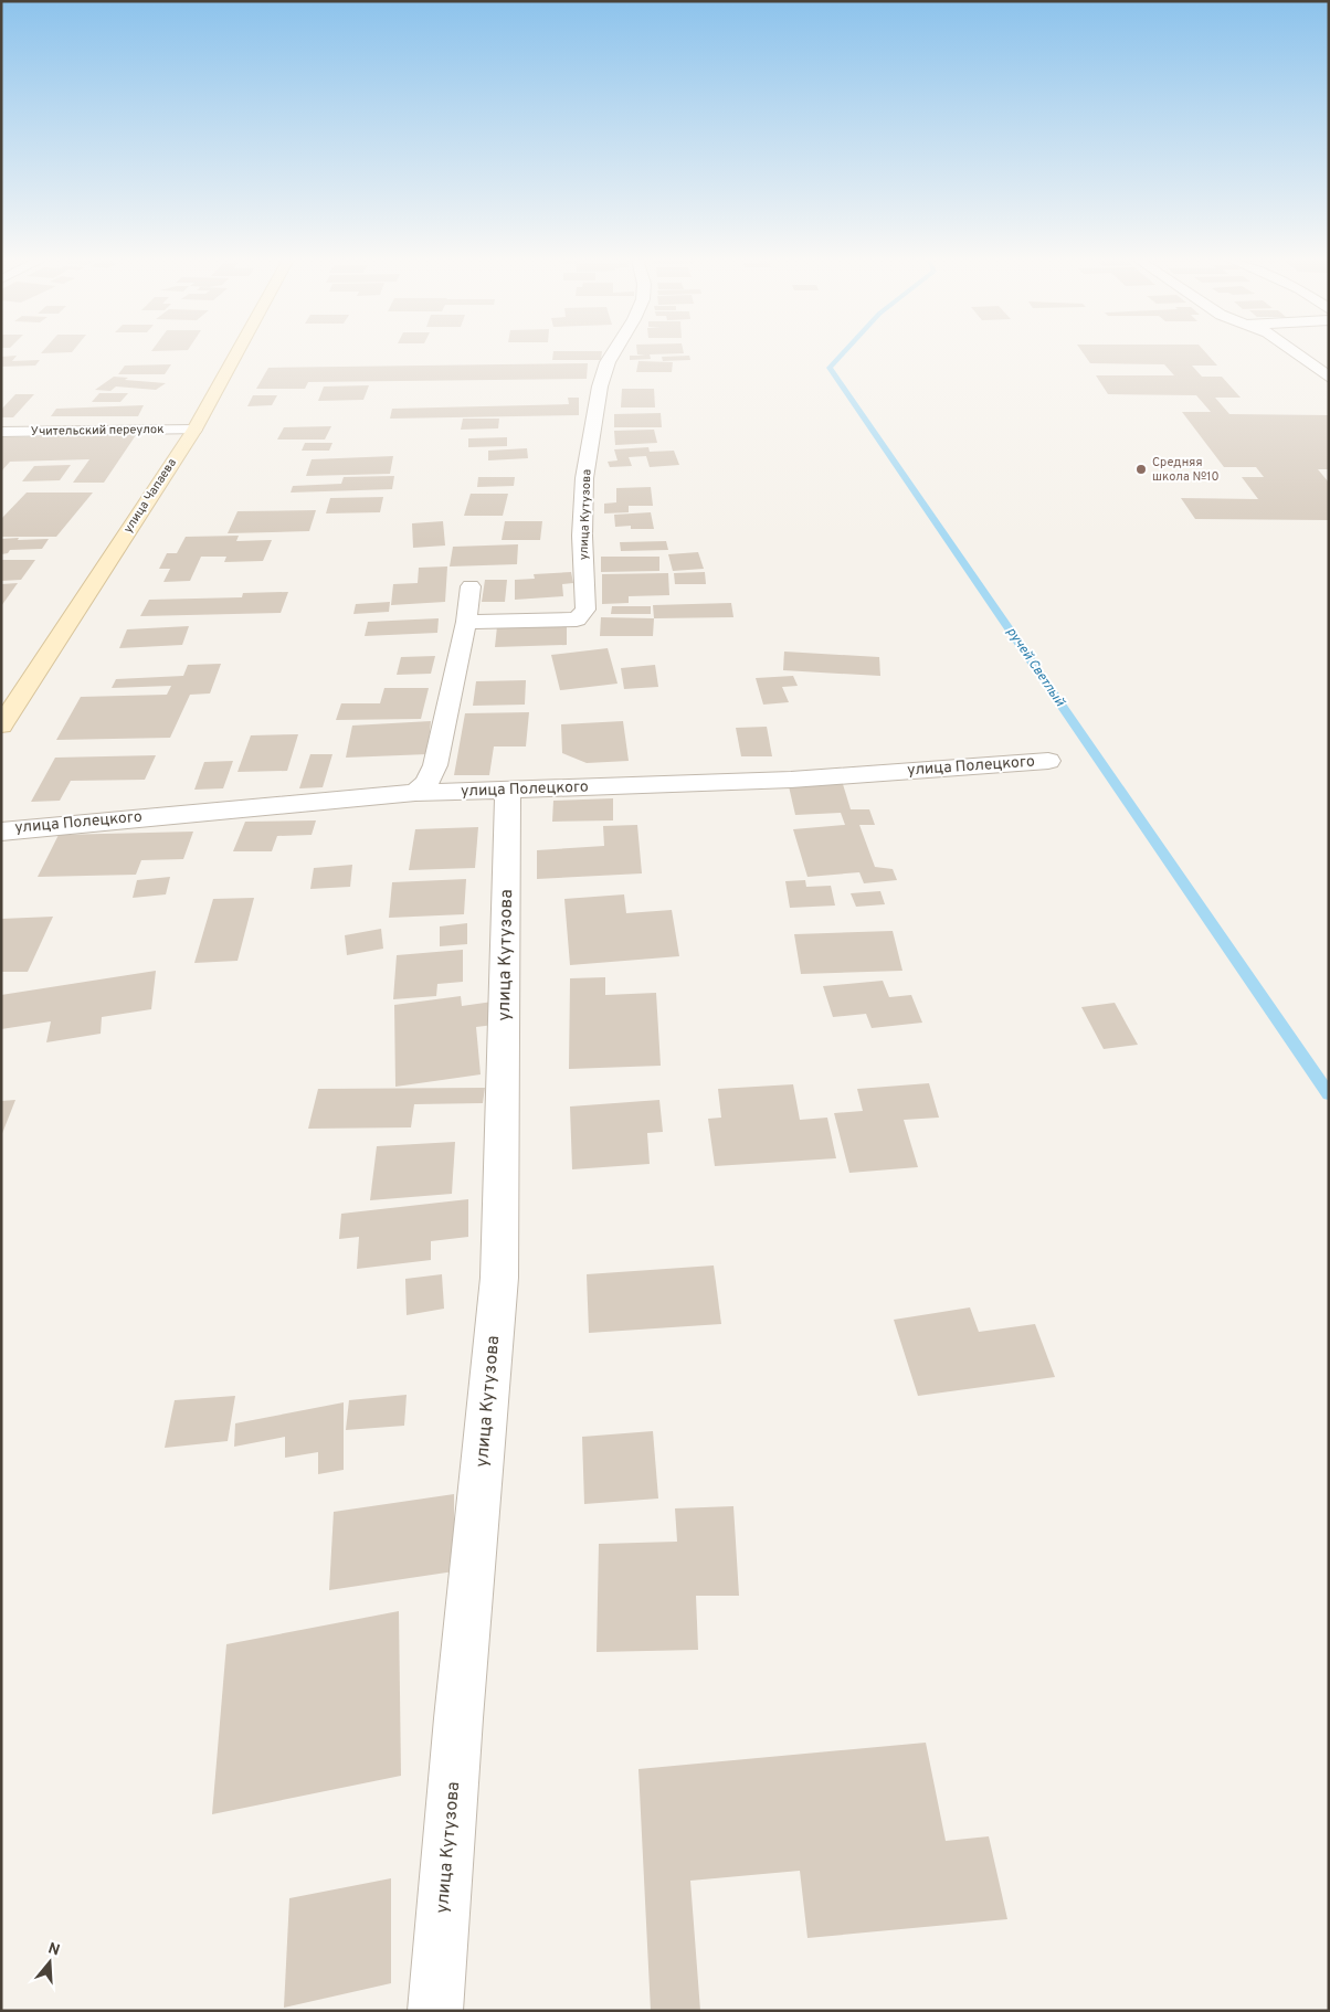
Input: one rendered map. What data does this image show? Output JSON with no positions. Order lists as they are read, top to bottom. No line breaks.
{"streets":{"street":["Учительский переулок","улица Чапаева","улица Кутузова","улица Полецкого"]},"crossings":[["Учительский переулок","улица Чапаева"],["улица Кутузова","улица Полецкого"]],"water":["ручей Светлый"],"places":["Средняя школа №10"],"north":"top"}
